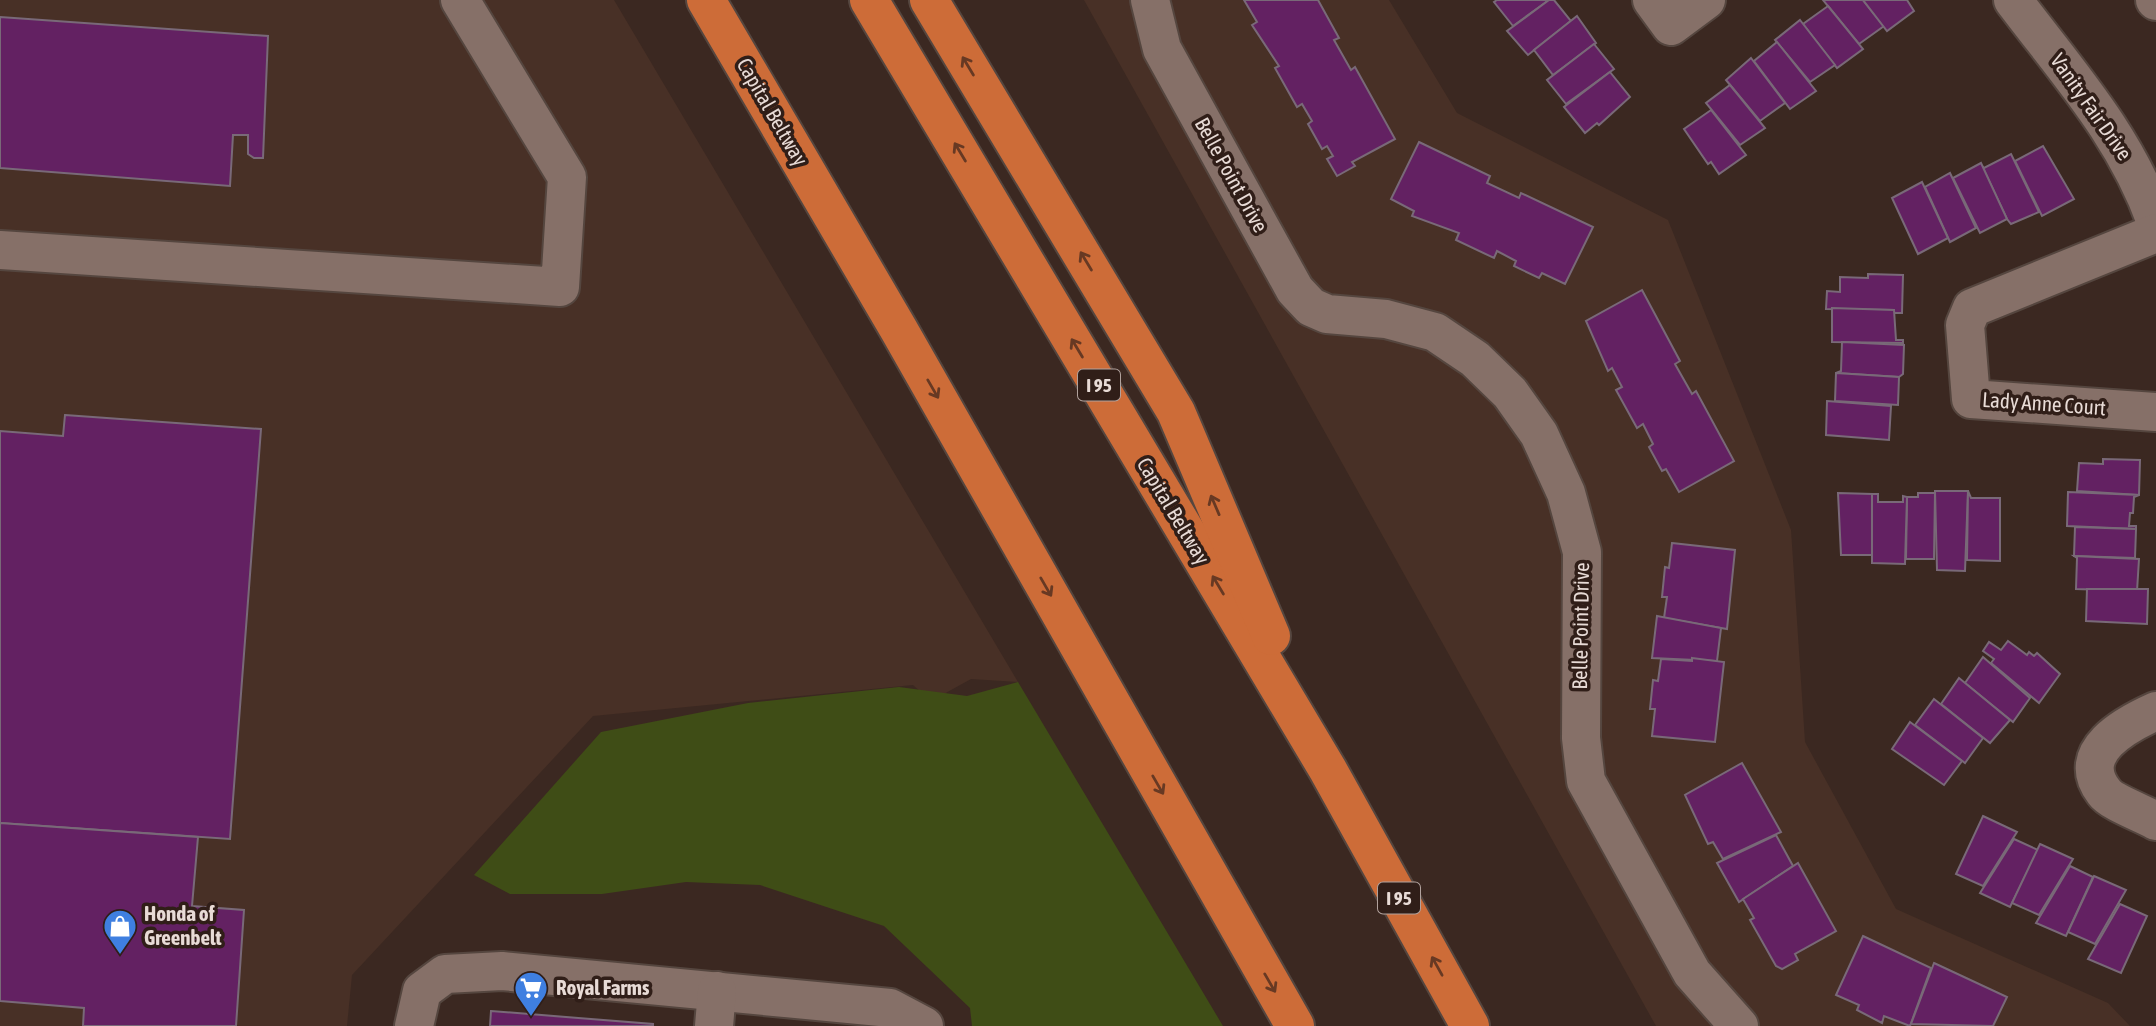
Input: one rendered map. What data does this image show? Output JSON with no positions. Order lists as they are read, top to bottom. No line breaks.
{"streets":{"highway":["Capital Beltway","I 95"],"street":["Vanity Fair Drive","Belle Point Drive","Lady Anne Court"]},"places":{"shop":["Honda of Greenbelt"],"supermarket":["Royal Farms"]}}
